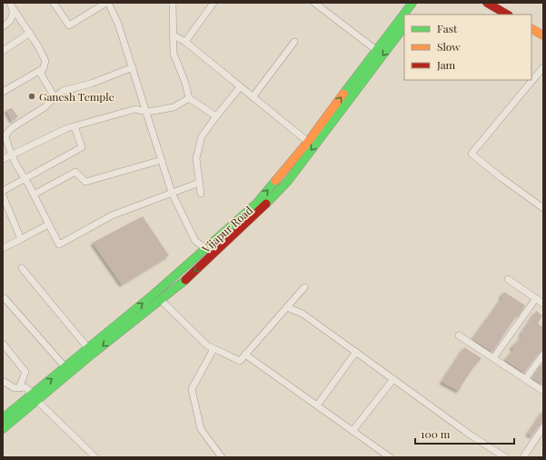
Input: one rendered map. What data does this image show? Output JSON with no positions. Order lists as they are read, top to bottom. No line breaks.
{"streets":{"main road":["Vijapur Road"]},"places":["Ganesh Temple"],"legend":["Fast","Slow","Jam"],"scale_bar":"100 m"}
